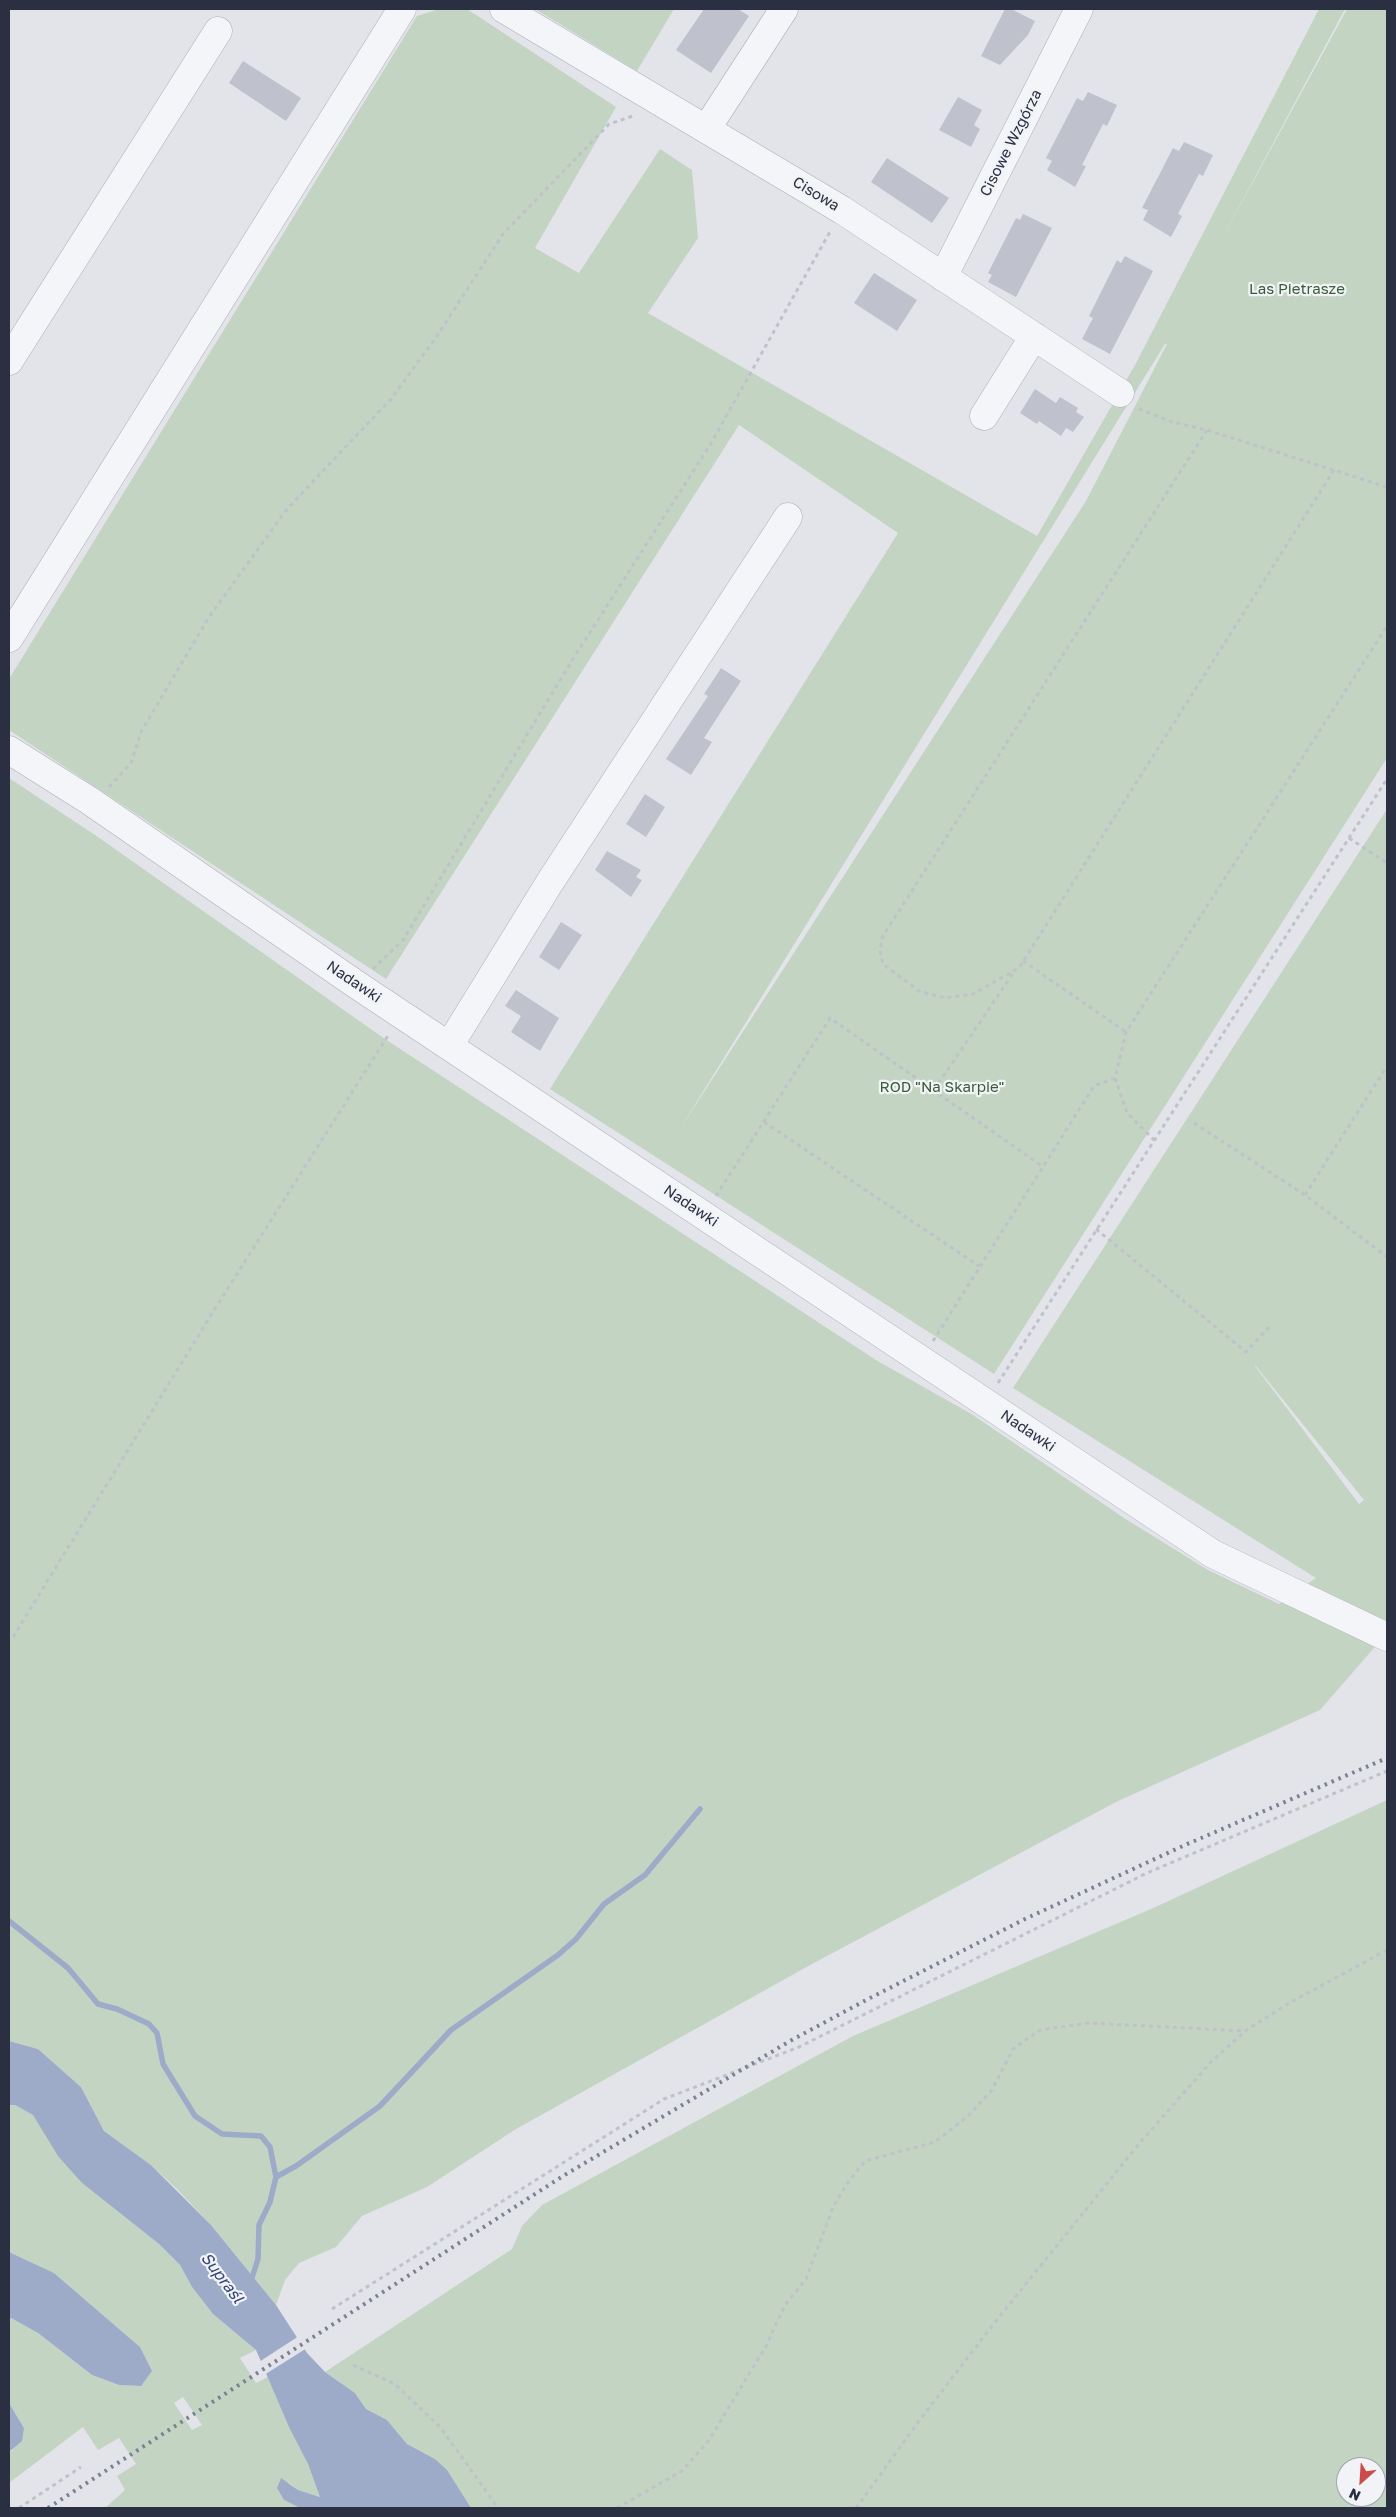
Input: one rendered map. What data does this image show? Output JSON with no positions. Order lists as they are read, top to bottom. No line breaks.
{"streets":{"street":["Cisowe Wzgórza","Cisowa","Nadawki"]},"crossings":[["Cisowe Wzgórza","Cisowa"]],"water":["Supraśl"],"parks":["Las Pietrasze","ROD \"Na Skarpie\""],"north":"bottom left"}
